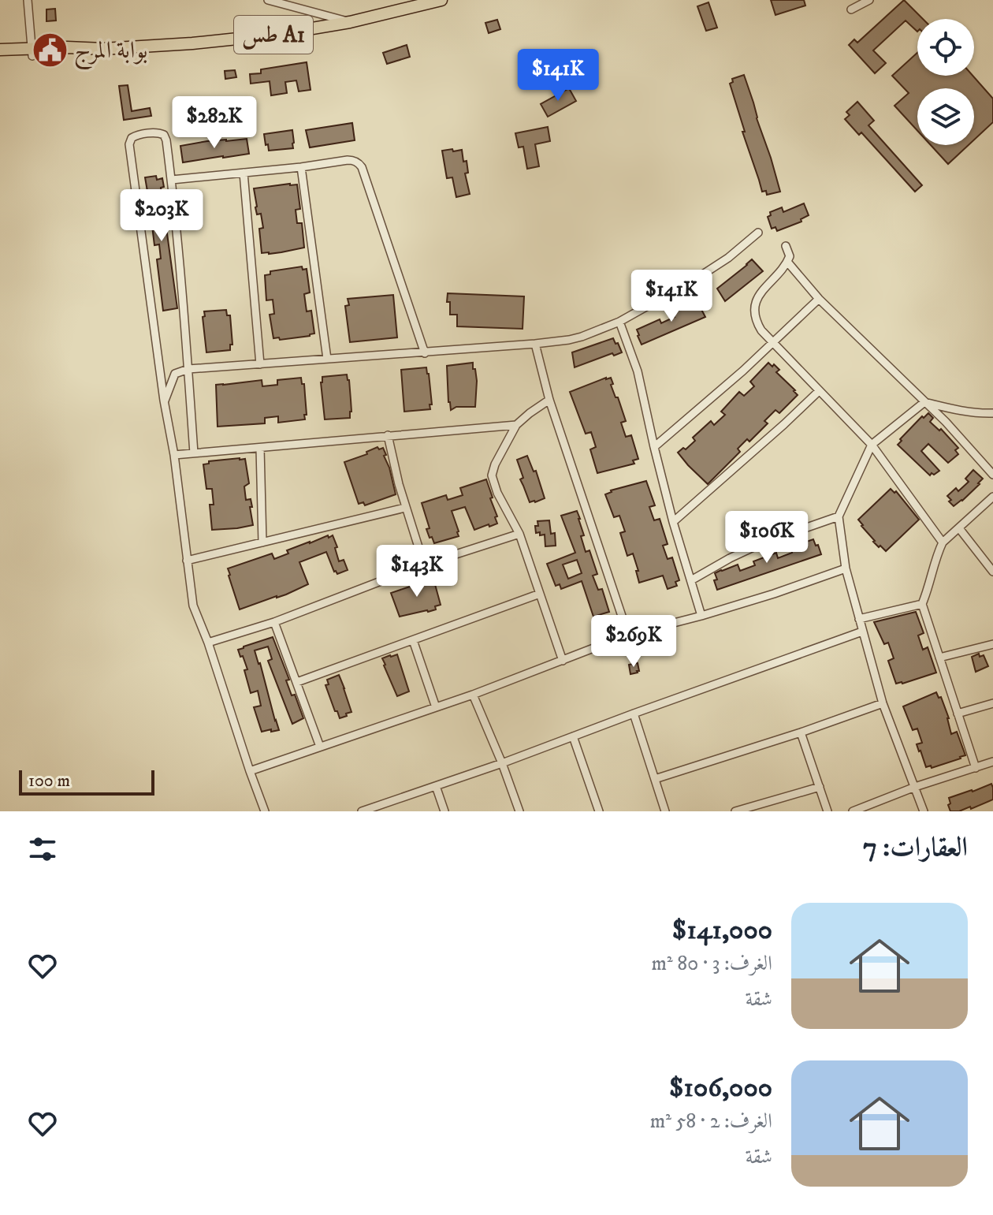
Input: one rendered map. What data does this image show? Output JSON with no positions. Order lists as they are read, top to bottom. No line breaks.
{"streets":{"highway":["طس A1"]},"places":{"public building":["بوابة المرج"]},"scale_bar":"100 m","page":{"price":["$141K","$282K","$203K","$141K","$106K","$143K","$269K"],"scale":"100 m","heading":"العقارات: 7","list":[{"name":"$141,000","note":"الغرف: 3 · 80 m² · شقة"},{"name":"$106,000","note":"الغرف: 2 · 58 m² · شقة"}]}}
